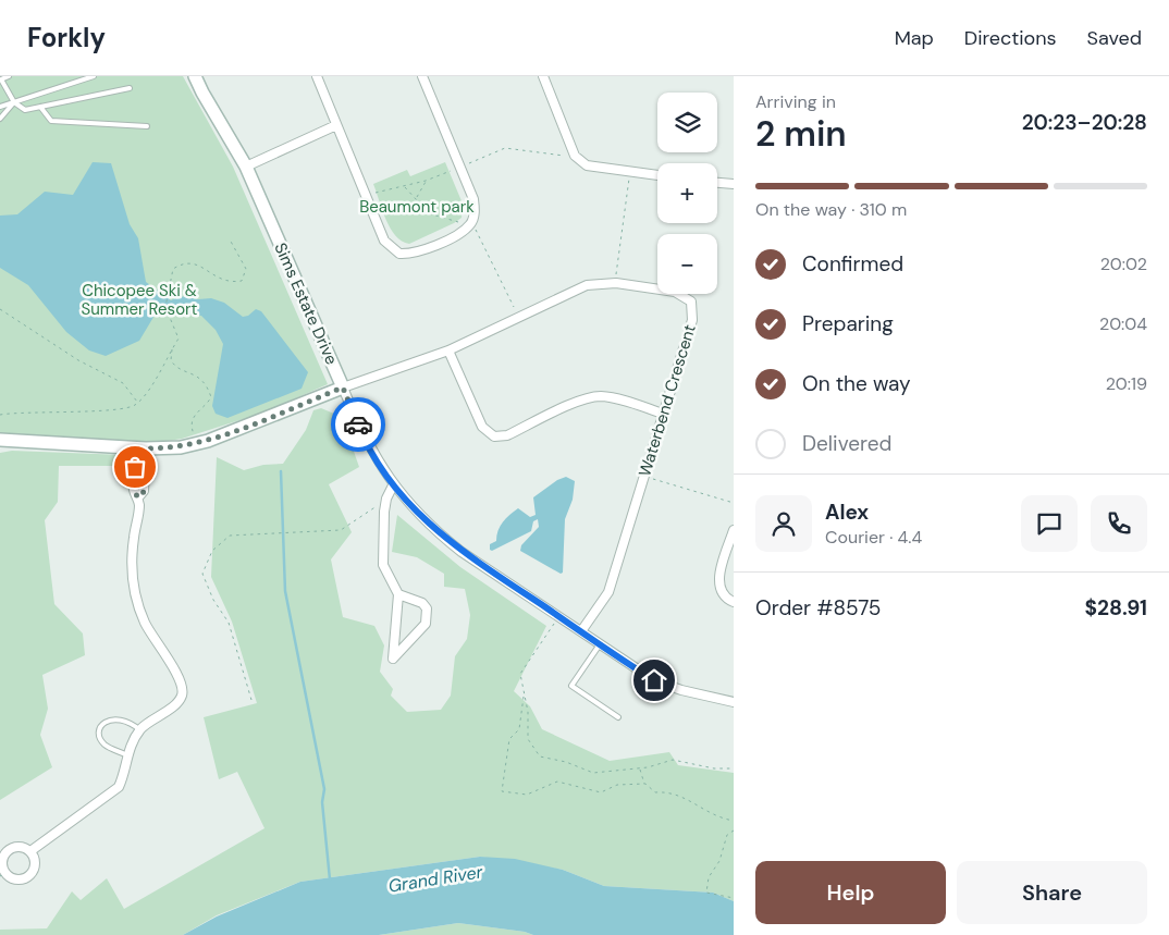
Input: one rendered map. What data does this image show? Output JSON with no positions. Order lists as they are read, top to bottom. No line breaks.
{"streets":{"street":["Sims Estate Drive","Waterbend Crescent"]},"crossings":[["Sims Estate Drive","Waterbend Crescent"]],"water":["Grand River"],"parks":["Beaumont park","Chicopee Ski & Summer Resort"],"page":{"header":"Forkly","nav":["Map","Directions","Saved"],"heading":["2 min","Arriving in","20:23–20:28"],"panel":["Alex","Courier · 4.4","Order #8575","$28.91"],"map_buttons":["+","−"],"bar":"On the way · 310 m","list":[["Confirmed","20:02"],["Preparing","20:04"],["On the way","20:19"],"Delivered"],"buttons":["Help","Share"]}}
